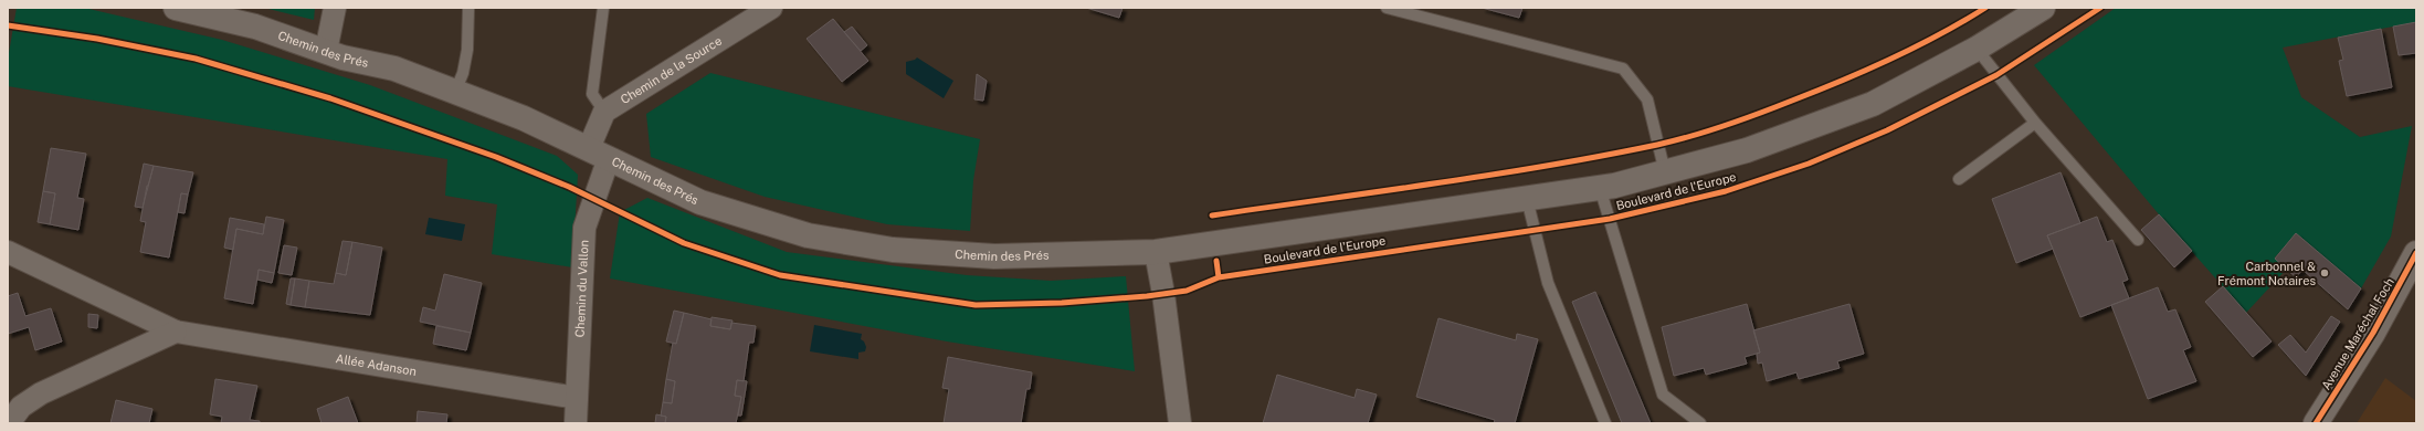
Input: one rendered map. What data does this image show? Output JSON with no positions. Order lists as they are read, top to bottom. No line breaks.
{"streets":{"street":["Chemin des Prés","Chemin de la Source","Boulevard de l'Europe","Chemin du Vallon","Avenue Maréchal Foch","Allée Adanson"]},"crossings":[["Chemin des Prés","Boulevard de l'Europe"],["Chemin des Prés","Chemin du Vallon"],["Chemin du Vallon","Allée Adanson"]],"places":["Carbonnel & Frémont Notaires"]}
